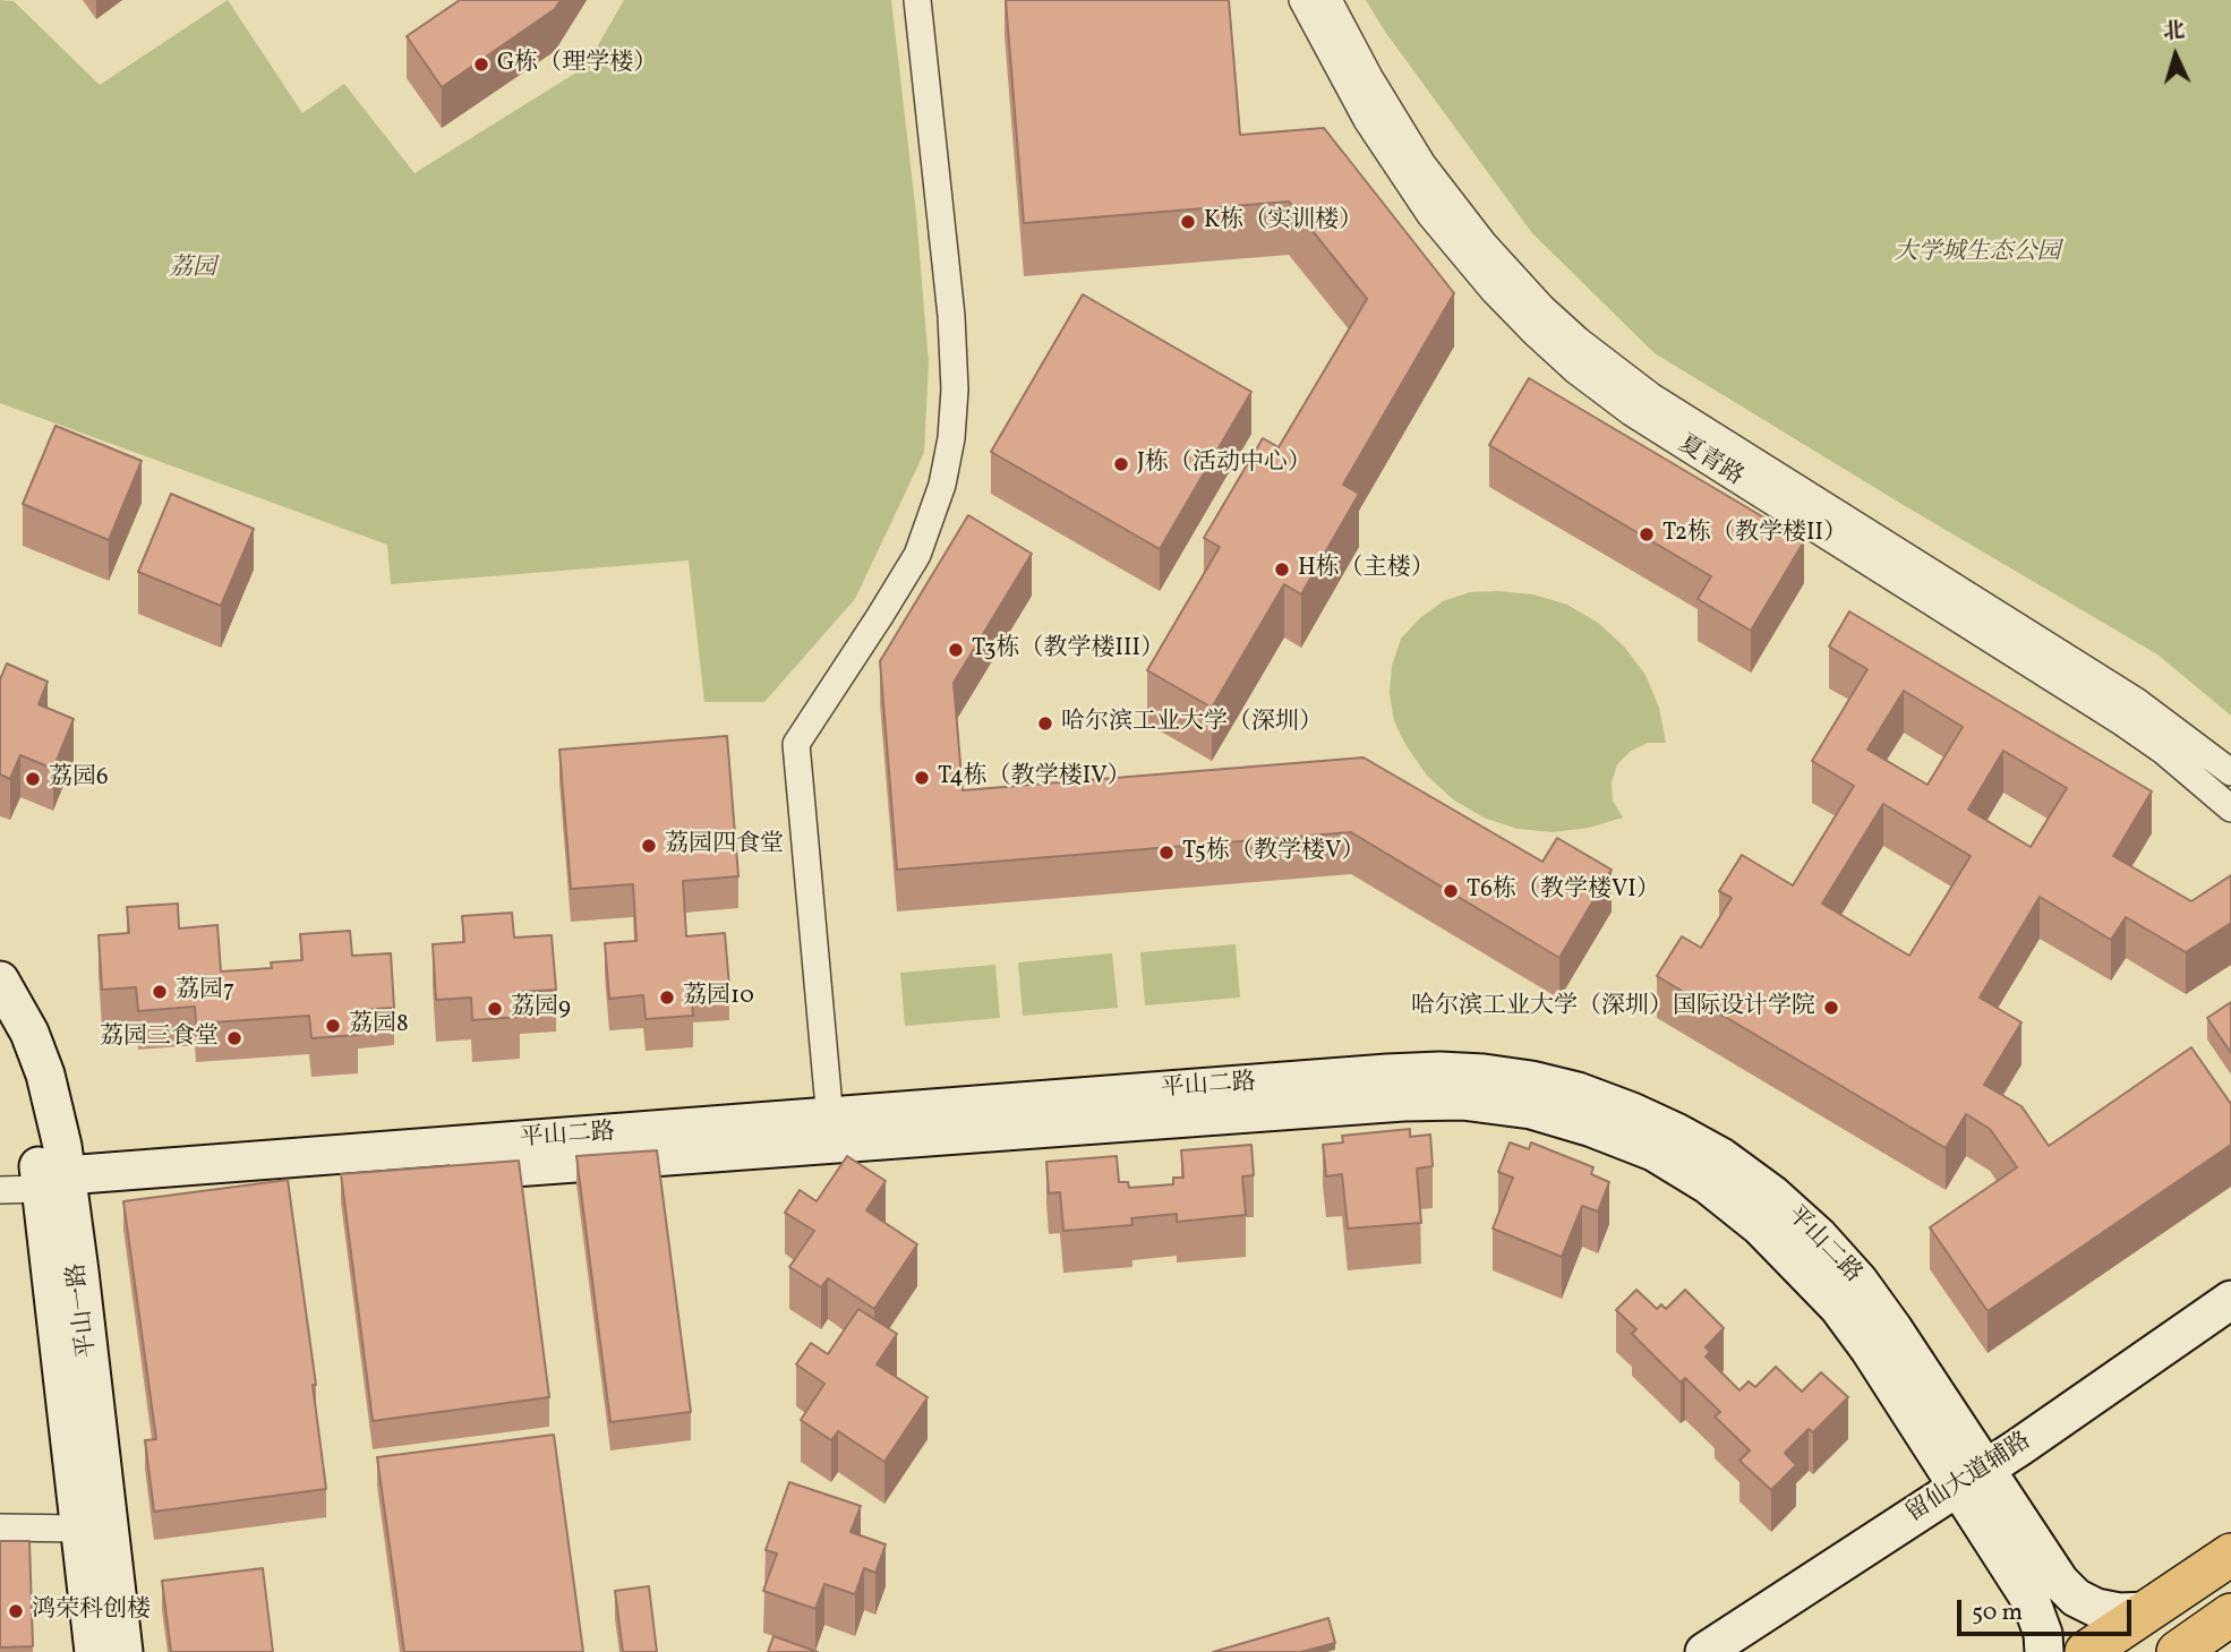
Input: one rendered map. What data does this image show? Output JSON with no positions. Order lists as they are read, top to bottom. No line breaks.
{"streets":{"street":["夏青路","平山二路","平山一路","留仙大道辅路"]},"crossings":[["平山二路","平山一路"],["平山二路","留仙大道辅路"]],"parks":["大学城生态公园","荔园"],"places":["G栋（理学楼）","K栋（实训楼）","J栋（活动中心）","T2栋（教学楼II）","H栋（主楼）","T3栋（教学楼III）","哈尔滨工业大学（深圳）","T4栋（教学楼IV）","荔园6","荔园四食堂","T5栋（教学楼V）","T6栋（教学楼VI）","荔园7","荔园10","哈尔滨工业大学（深圳）国际设计学院","荔园9","荔园8","荔园三食堂","鸿荣科创楼"],"scale_bar":"50 m","north":"top"}
